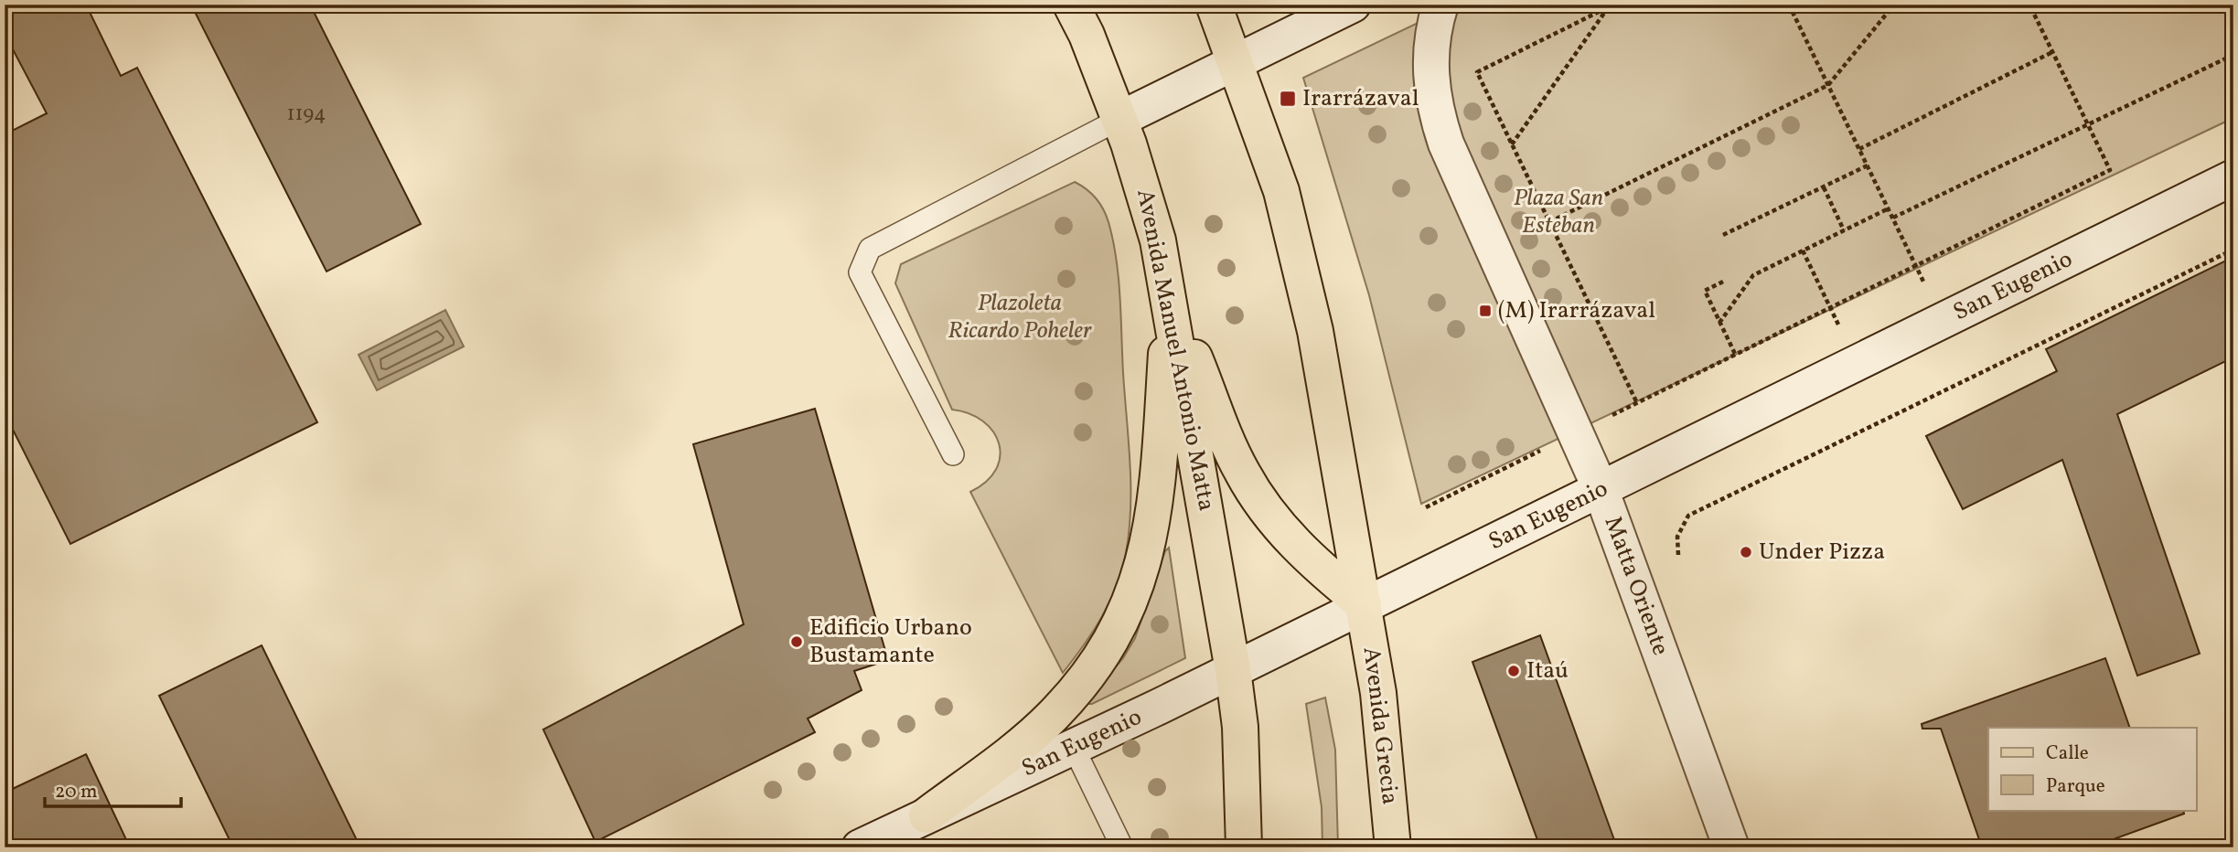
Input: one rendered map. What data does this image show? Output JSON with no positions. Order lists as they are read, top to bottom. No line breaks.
{"streets":{"main road":["San Eugenio","Avenida Manuel Antonio Matta","Matta Oriente","Avenida Grecia"]},"crossings":[["San Eugenio","Avenida Manuel Antonio Matta"],["San Eugenio","Matta Oriente"],["San Eugenio","Avenida Grecia"]],"parks":["Plaza San Esteban","Plazoleta Ricardo Poheler"],"places":{"transit":["Irarrázaval","(M) Irarrázaval"],"other":["Under Pizza","Edificio Urbano Bustamante","Itaú"]},"house_numbers":["1194"],"legend":["Calle","Parque"],"scale_bar":"20 m"}
